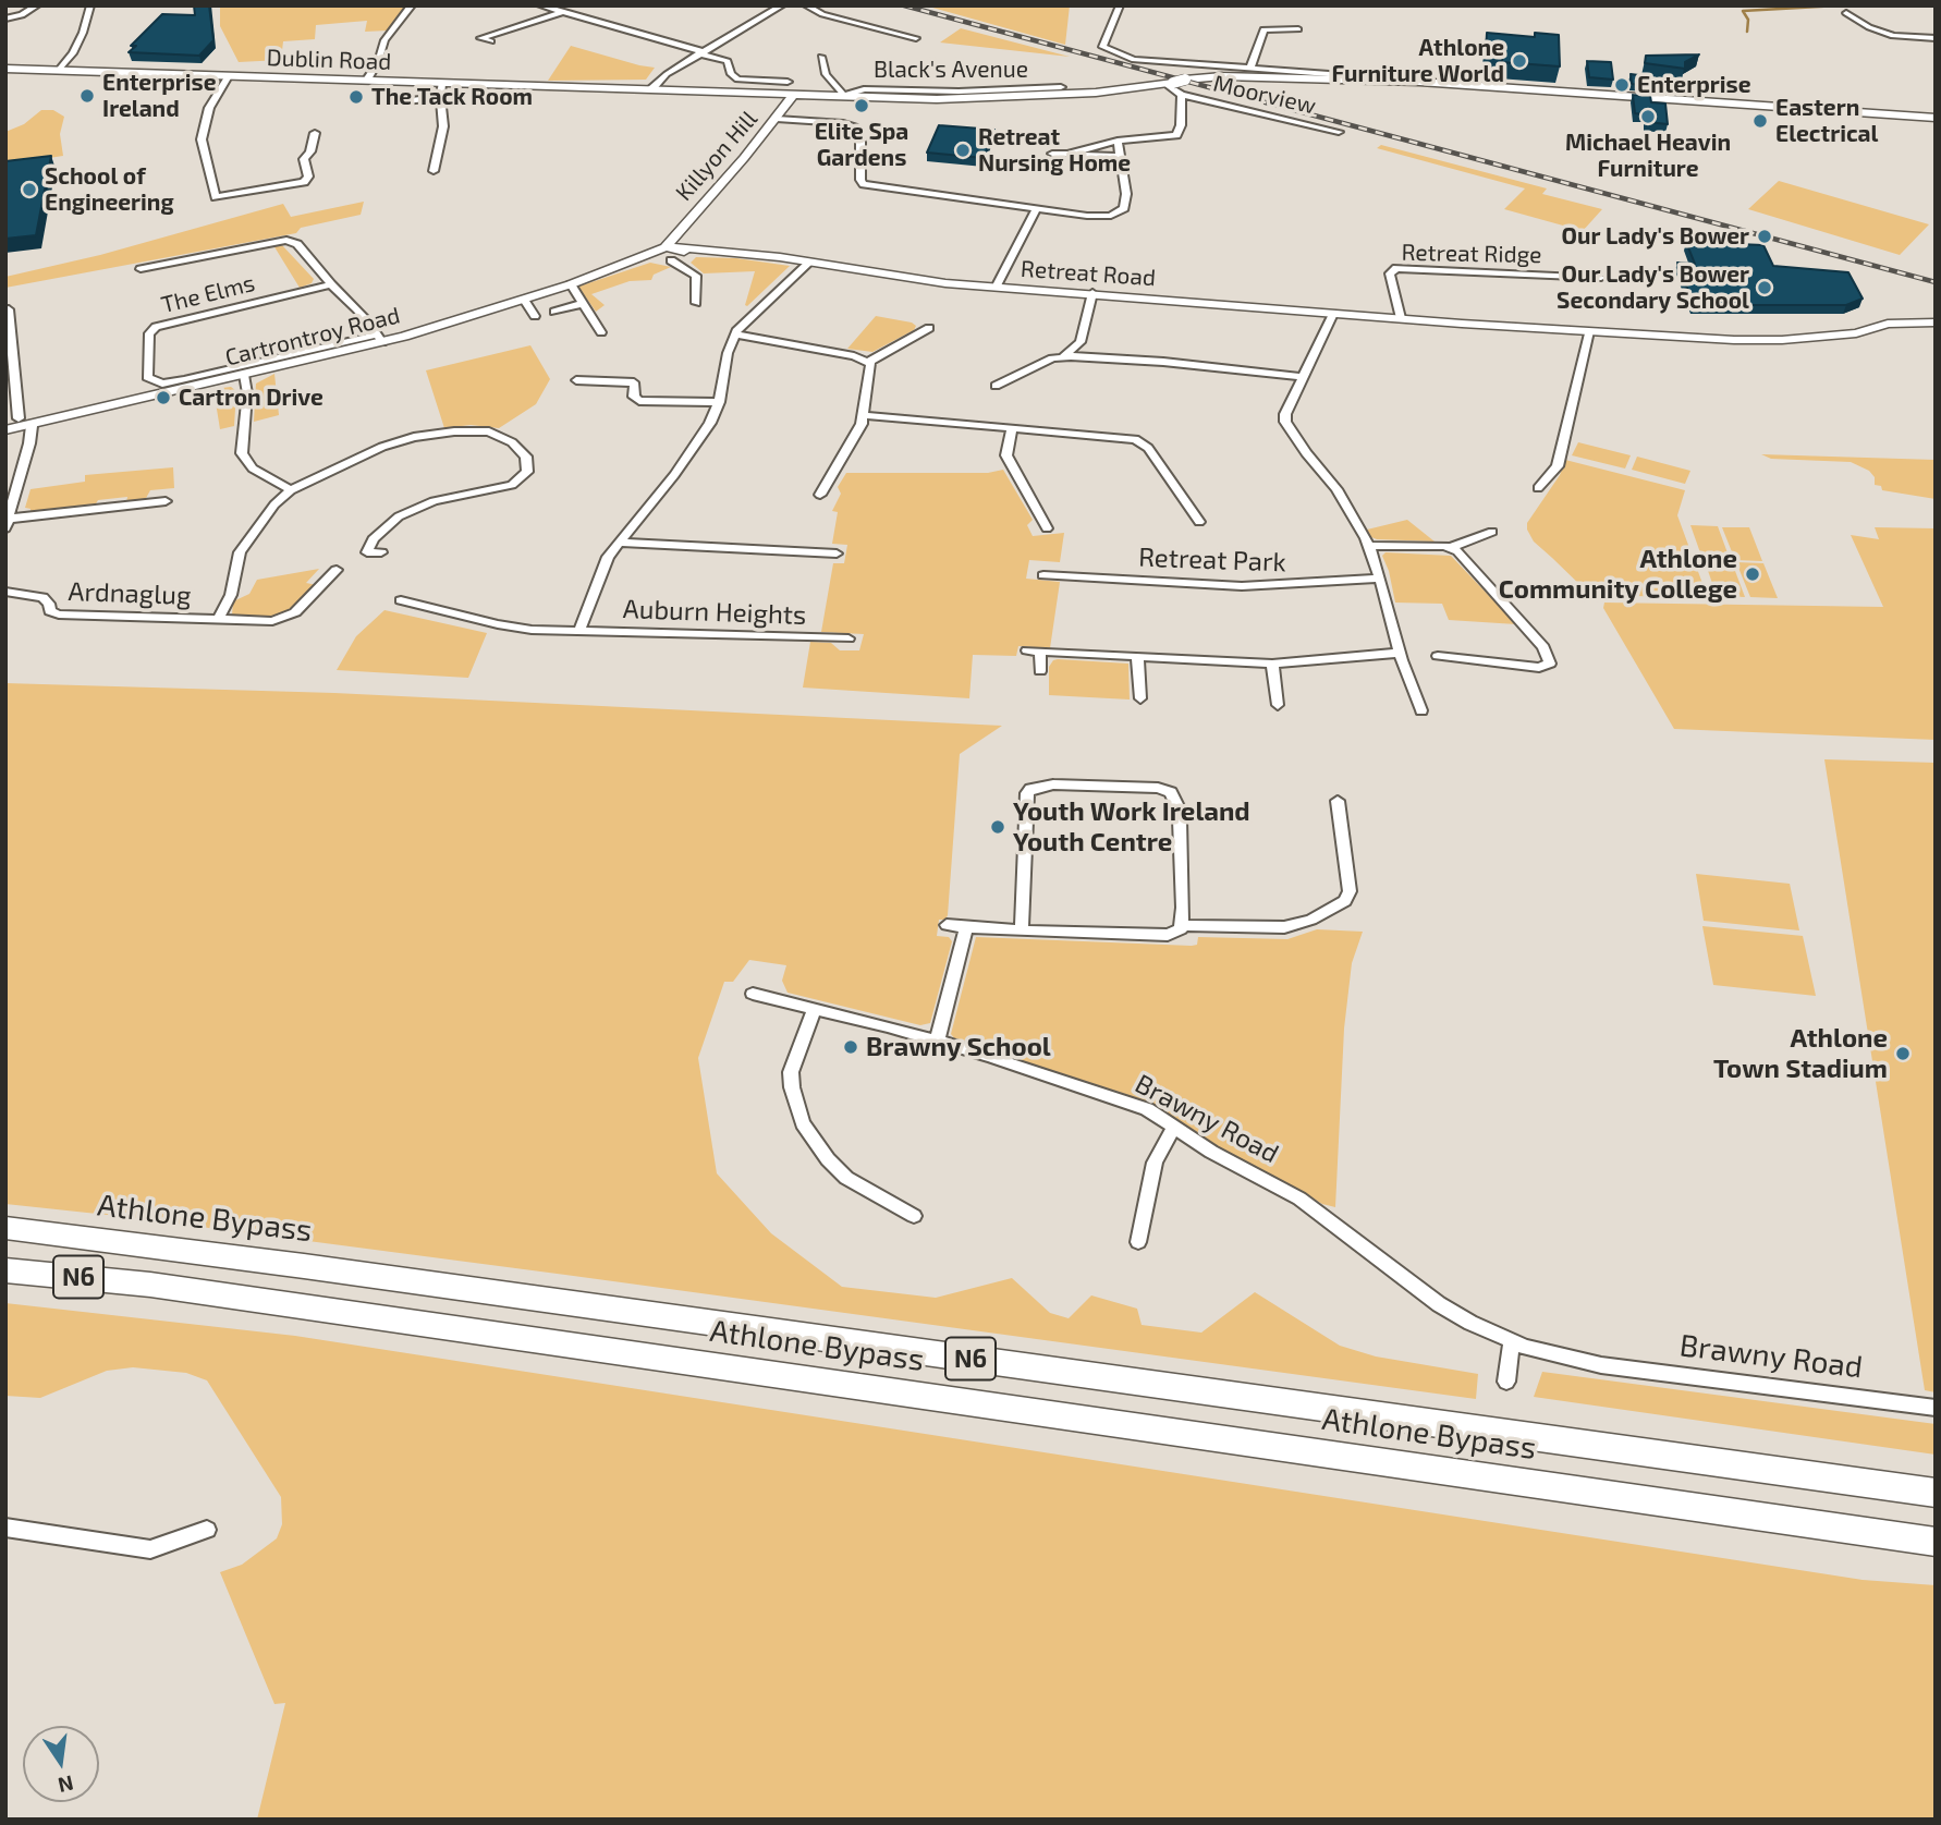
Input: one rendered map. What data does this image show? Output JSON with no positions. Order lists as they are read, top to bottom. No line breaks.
{"streets":{"highway":["Athlone Bypass","N6"],"street":["Dublin Road","Black's Avenue","Moorview","Killyon Hill","Retreat Ridge","Retreat Road","The Elms","Cartrontroy Road","Retreat Park","Ardnaglug","Auburn Heights","Brawny Road"]},"crossings":[["Dublin Road","Black's Avenue"],["Dublin Road","Moorview"],["Dublin Road","Killyon Hill"],["Killyon Hill","Retreat Road"],["Killyon Hill","Cartrontroy Road"],["Retreat Ridge","Retreat Road"],["Retreat Road","Cartrontroy Road"],["The Elms","Cartrontroy Road"],["Athlone Bypass","N6"]],"places":["Athlone Furniture World","Enterprise","Enterprise Ireland","The Tack Room","Elite Spa Gardens","Michael Heavin Furniture","Eastern Electrical","Retreat Nursing Home","School of Engineering","Our Lady's Bower","Our Lady's Bower Secondary School","Cartron Drive","Athlone Community College","Youth Work Ireland Youth Centre","Brawny School","Athlone Town Stadium"],"north":"bottom"}
